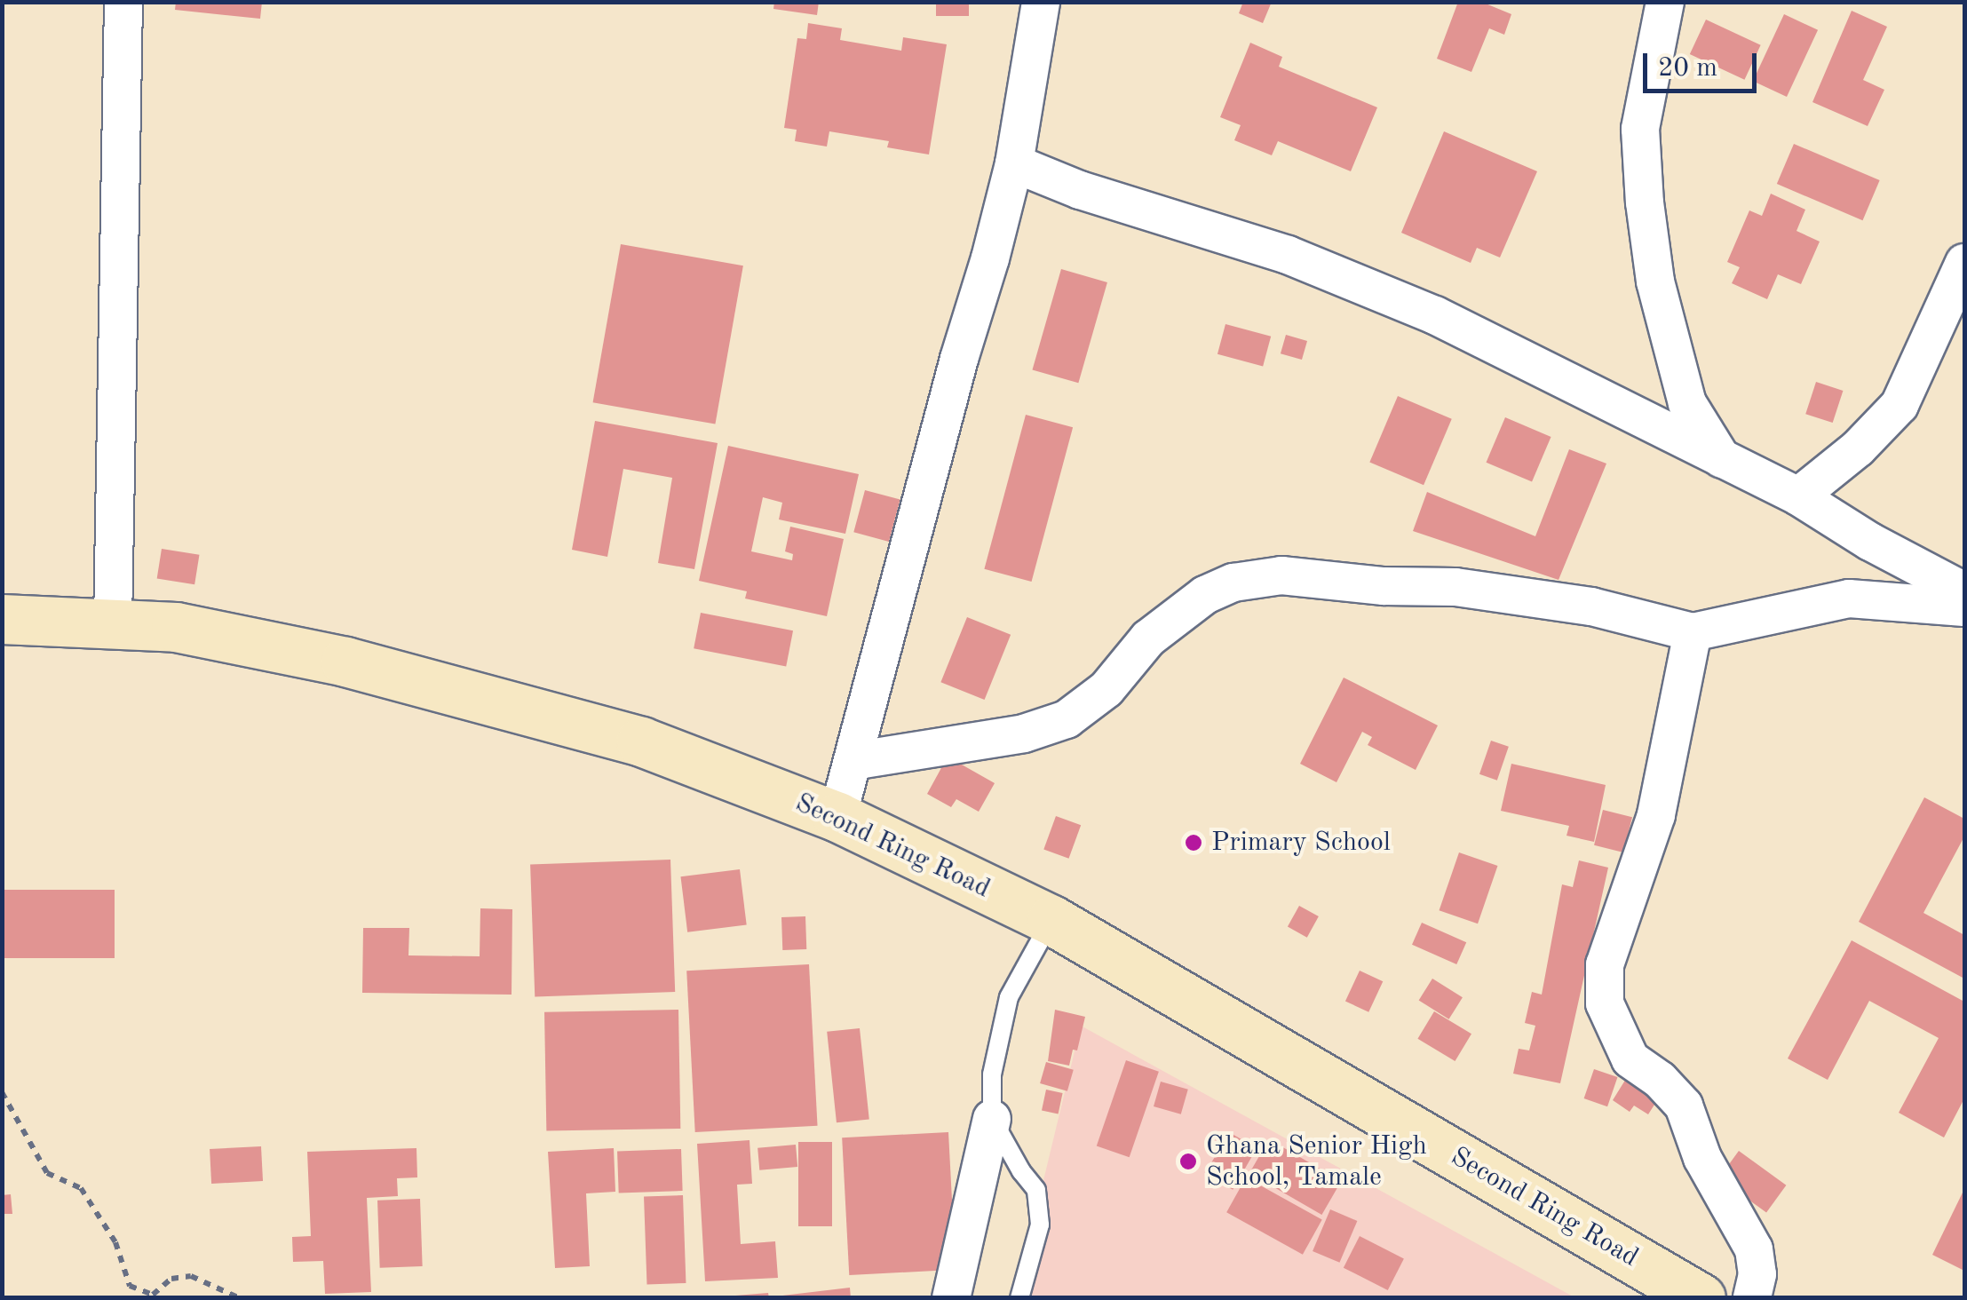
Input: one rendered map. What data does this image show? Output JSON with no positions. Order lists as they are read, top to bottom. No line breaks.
{"streets":{"street":["Second Ring Road"]},"places":["Primary School","Ghana Senior High School, Tamale"],"scale_bar":"20 m"}
